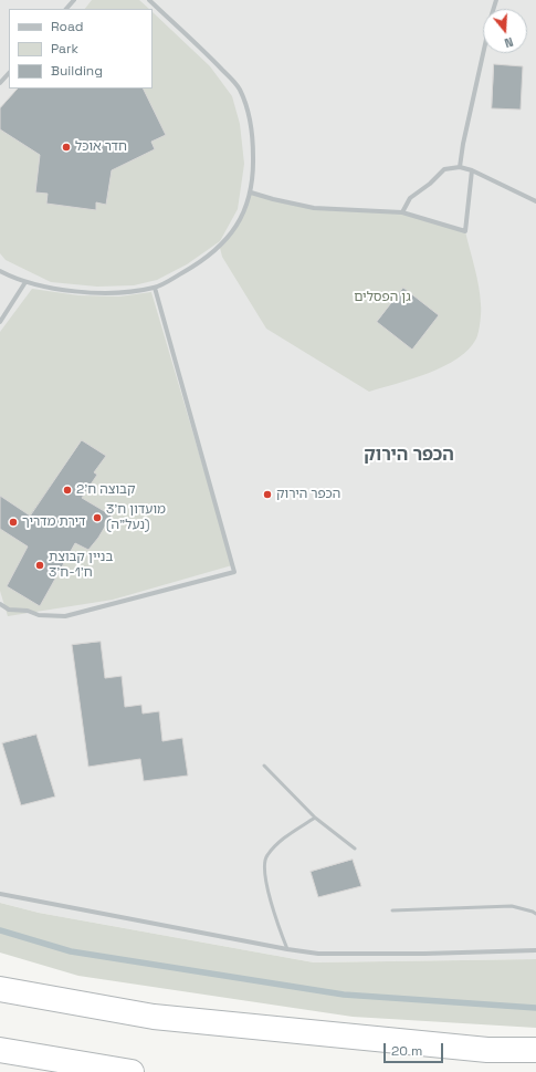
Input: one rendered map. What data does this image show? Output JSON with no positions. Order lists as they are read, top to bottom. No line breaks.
{"districts":["הכפר הירוק"],"parks":["גן הפסלים"],"places":["חדר אוכל","קבוצה ח'2","הכפר הירוק","מועדון ח'3 (נעל\"ה)","דירת מדריך","בניין קבוצת ח'1-ח'3"],"legend":["Road","Park","Building"],"scale_bar":"20 m","north":"bottom"}
